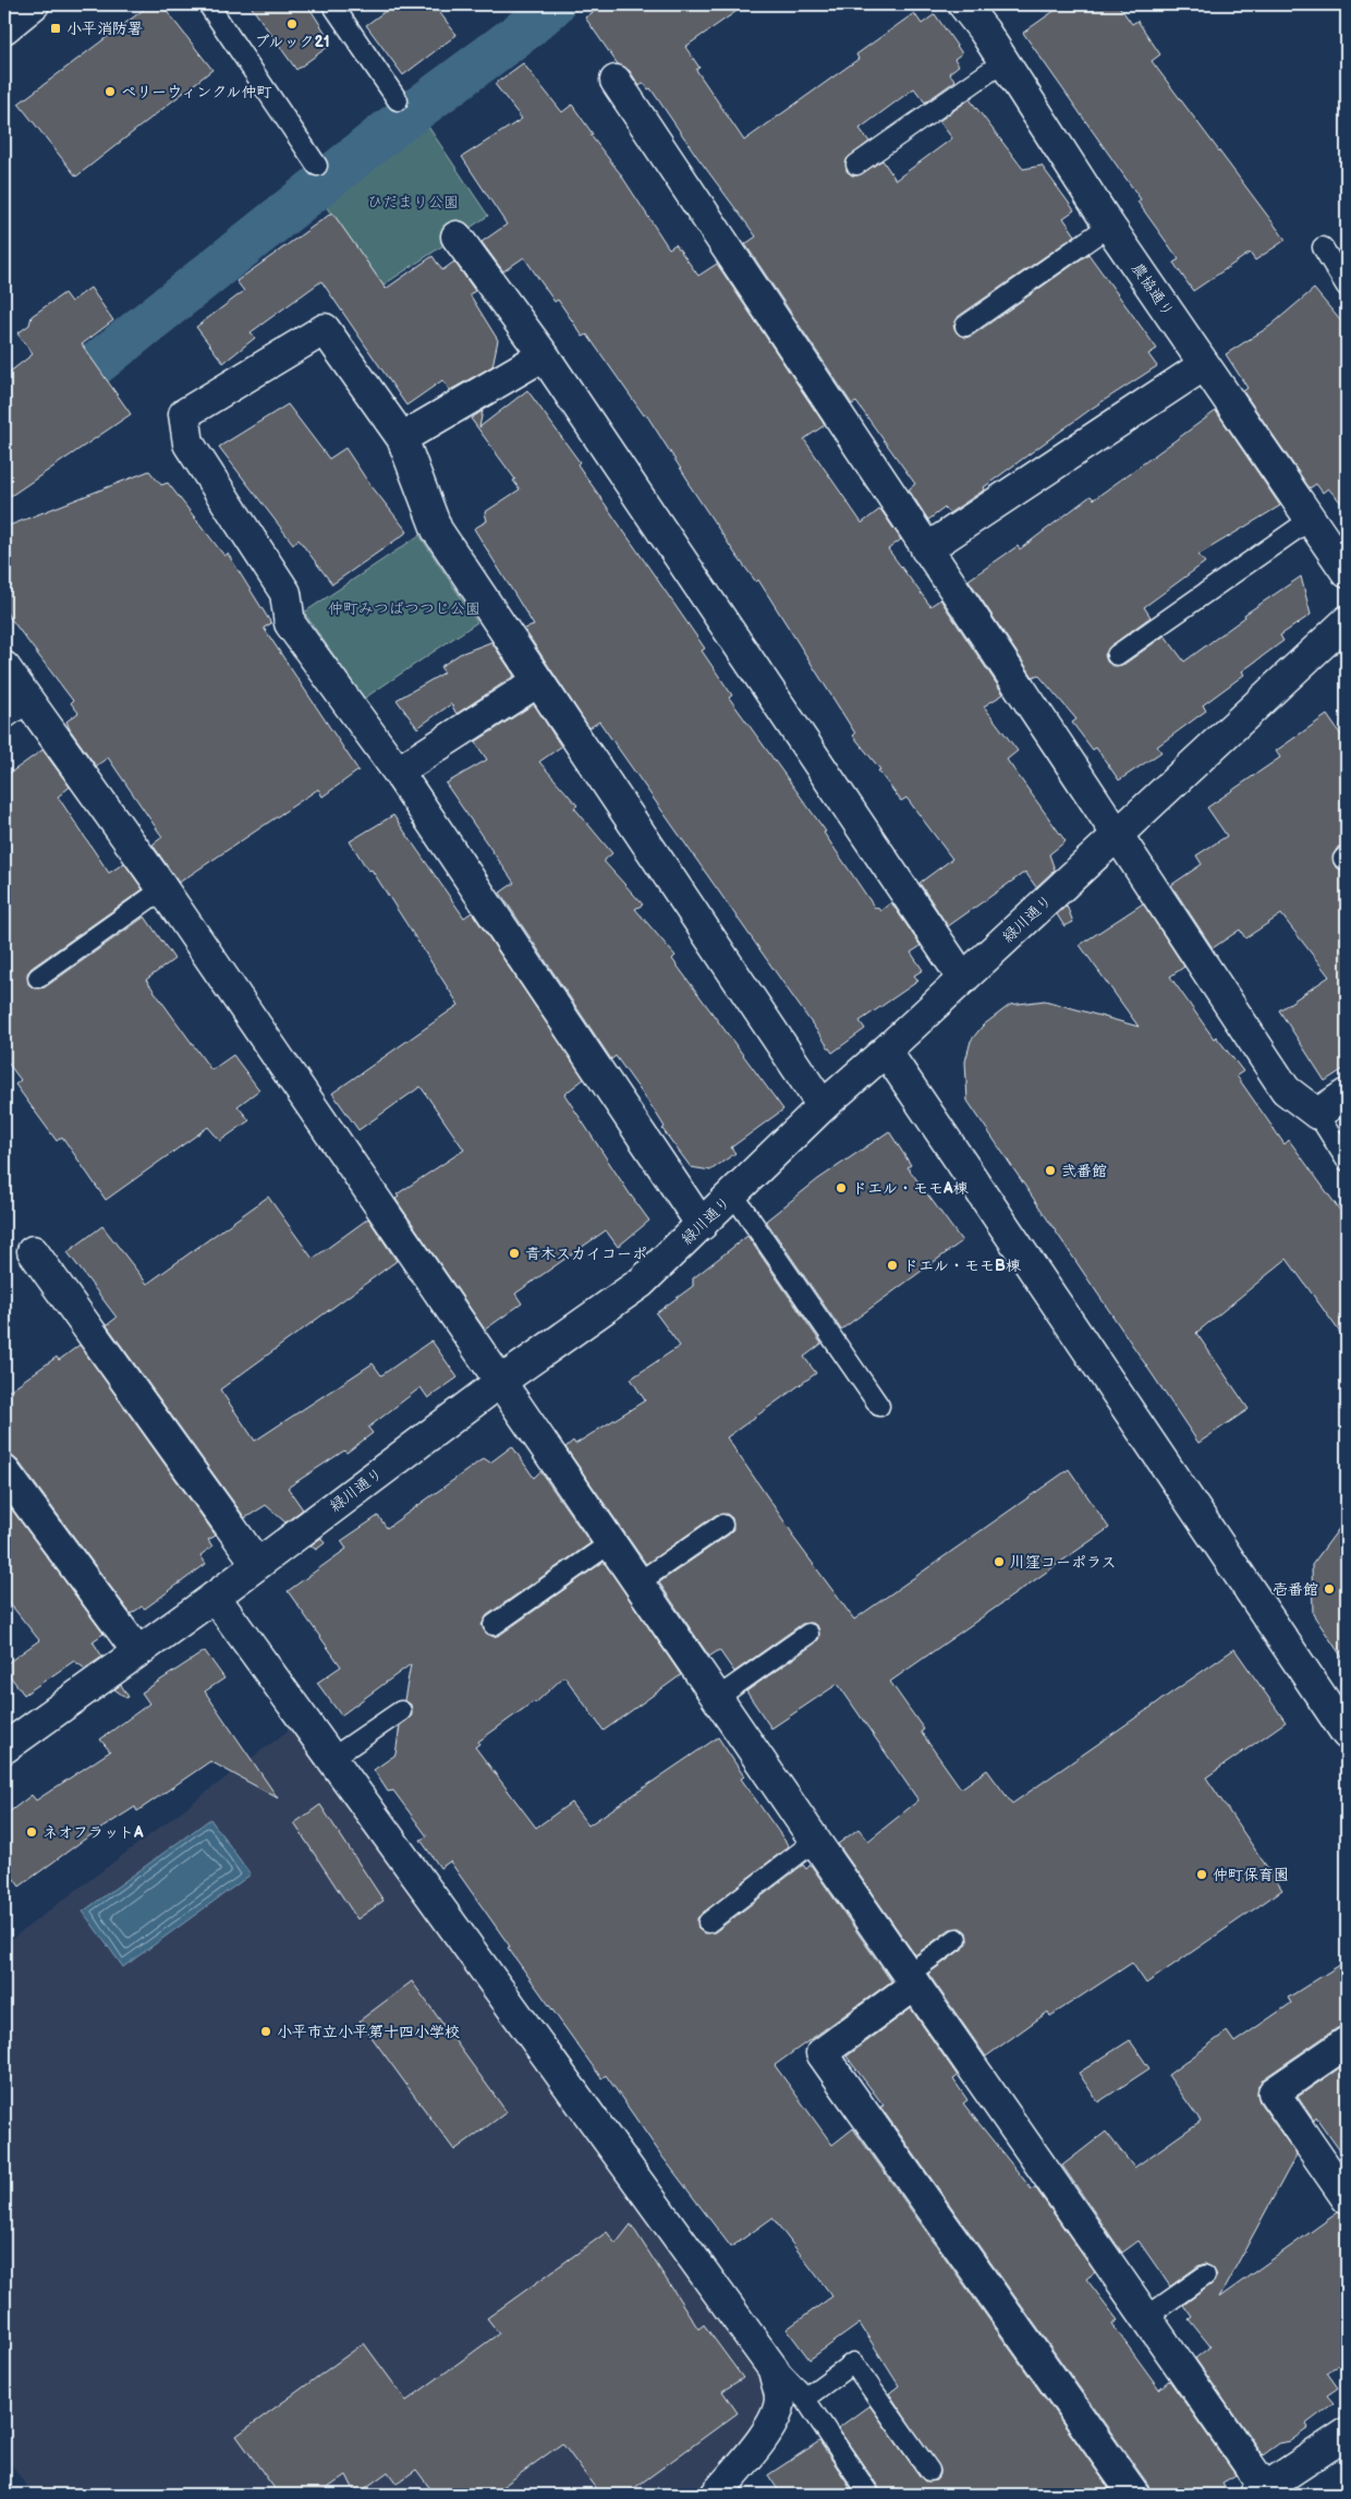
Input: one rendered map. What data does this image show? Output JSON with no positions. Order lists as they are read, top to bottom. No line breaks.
{"streets":{"street":["農協通り","緑川通り"]},"parks":["ひだまり公園","仲町みつばつつじ公園"],"places":{"other":["ブルック21","ペリーウィンクル仲町","弐番館","ドエル・モモA棟","青木スカイコーポ","ドエル・モモB棟","川窪コーポラス","壱番館","ネオフラットA","仲町保育園","小平市立小平第十四小学校"],"transit":["小平消防署"]}}
